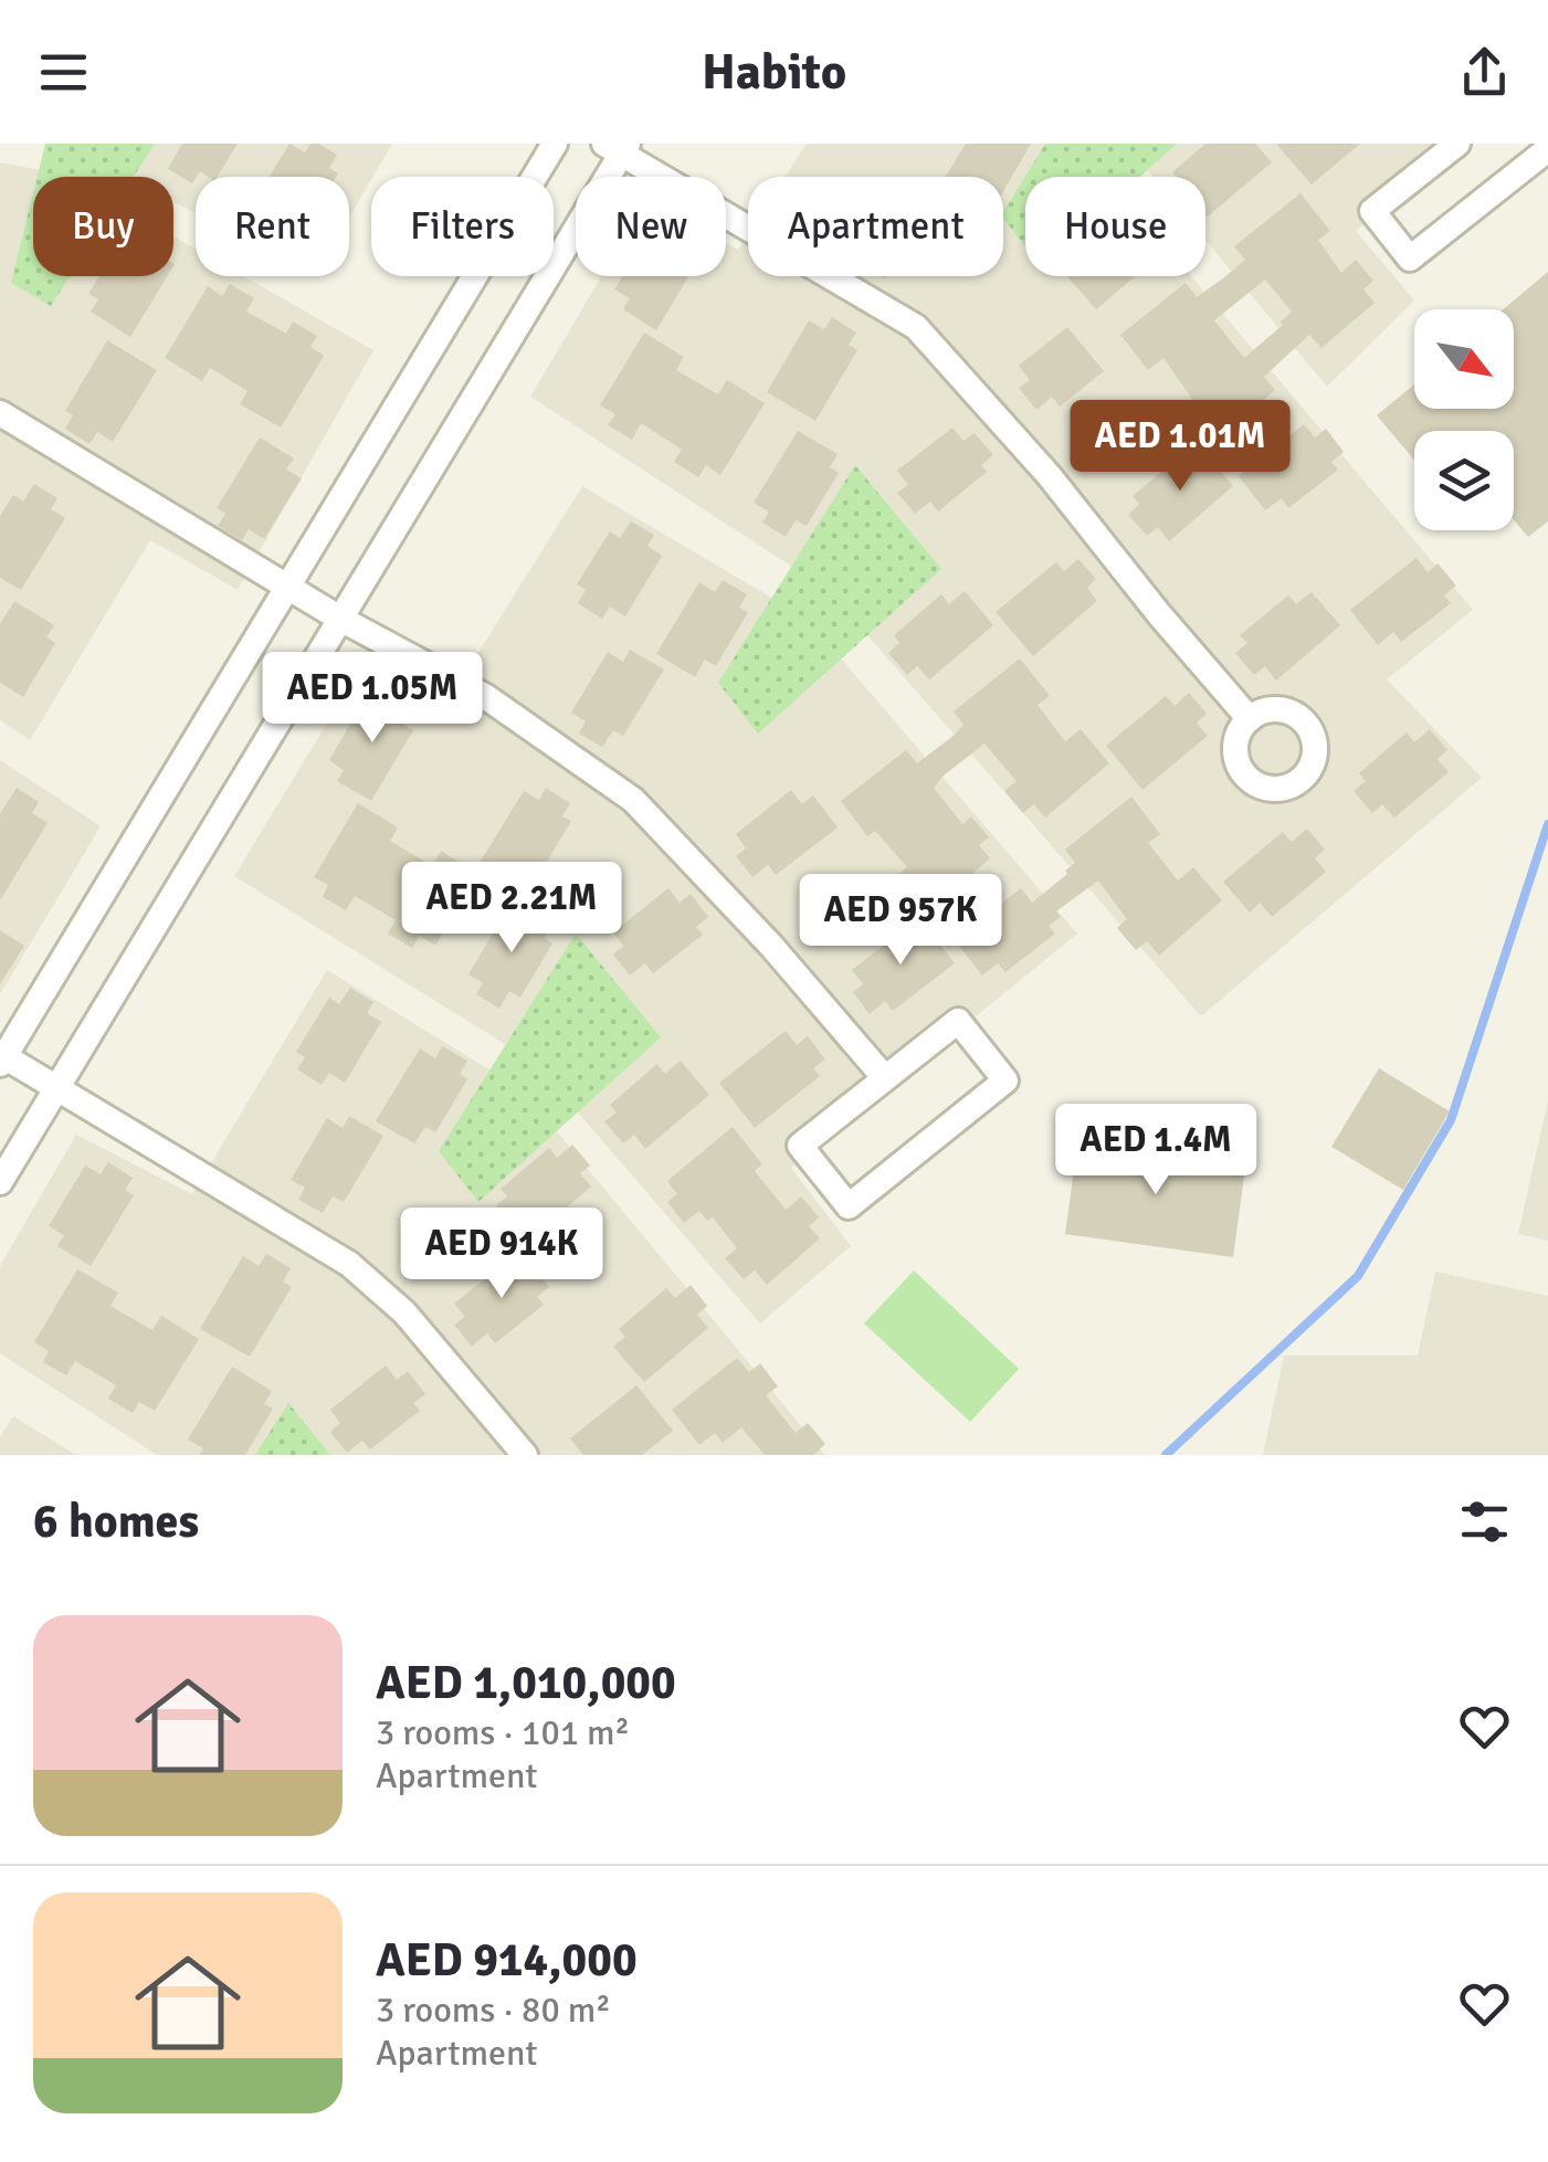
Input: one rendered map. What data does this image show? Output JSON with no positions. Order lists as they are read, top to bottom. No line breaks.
{"north":"bottom right","page":{"header":"Habito","chip":["Buy","Rent","Filters","New","Apartment","House"],"price":["AED 1.01M","AED 1.05M","AED 2.21M","AED 957K","AED 1.4M","AED 914K"],"heading":"6 homes","list":[{"name":"AED 1,010,000","note":"3 rooms · 101 m² · Apartment"},{"name":"AED 914,000","note":"3 rooms · 80 m² · Apartment"}]}}
